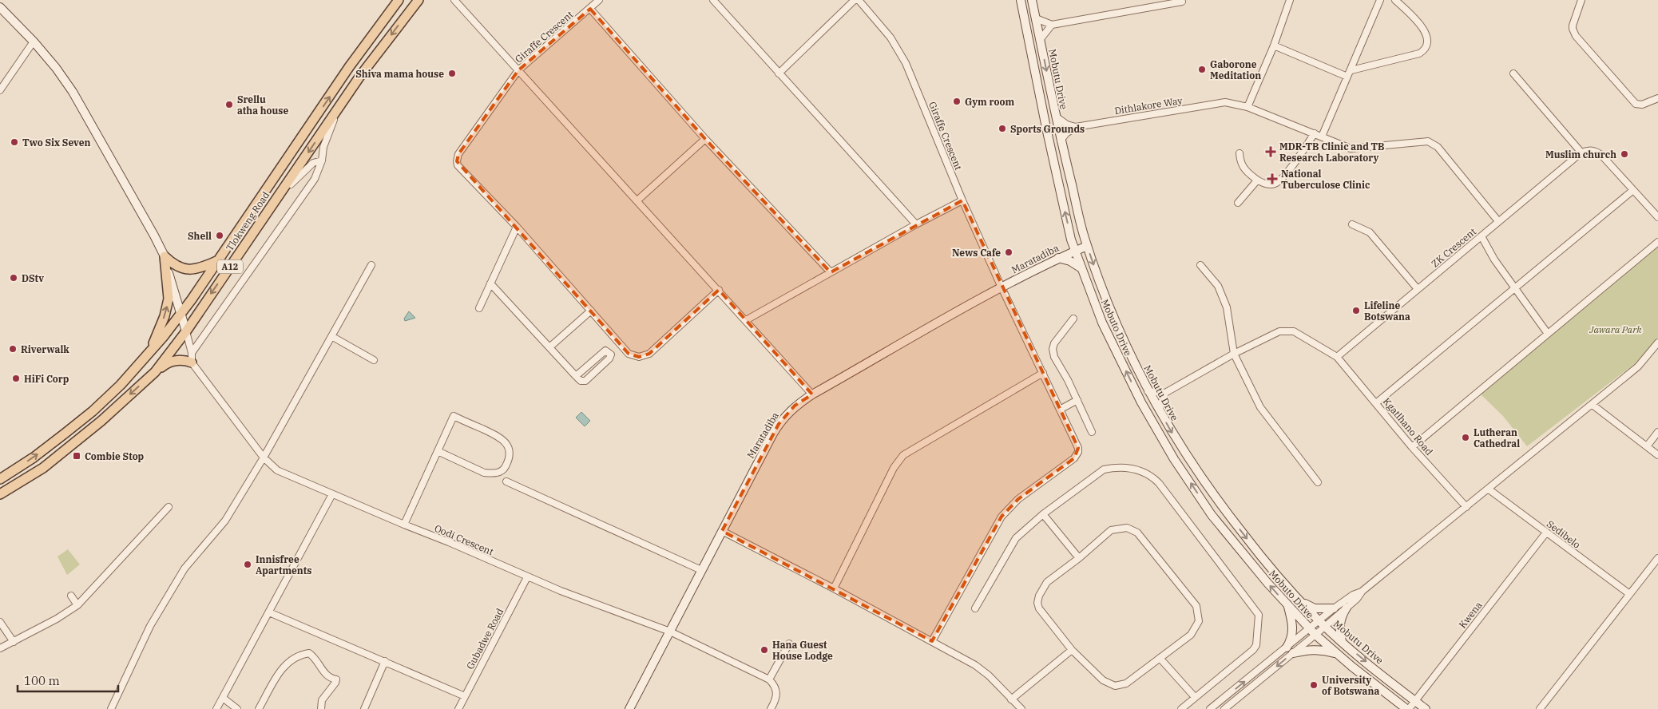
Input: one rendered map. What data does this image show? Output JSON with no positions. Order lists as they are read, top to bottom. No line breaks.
{"streets":{"main road":["Mobutu Drive","Tlokweng Road","Maratadiba","A12","Mobuto Drive"],"street":["Giraffe Crescent","Dithlakore Way","ZK Crescent","Kgatlhano Road","Sedibelo","Oodi Crescent","Kwena","Gubadwe Road"]},"crossings":[["Giraffe Crescent","Maratadiba"],["Mobutu Drive","Maratadiba"],["Mobutu Drive","Kwena"],["Dithlakore Way","ZK Crescent"],["ZK Crescent","Kgatlhano Road"],["Maratadiba","Mobuto Drive"],["Maratadiba","Oodi Crescent"],["Mobuto Drive","Kwena"],["Sedibelo","Kwena"],["Oodi Crescent","Gubadwe Road"]],"one_way":["Mobutu Drive","Mobuto Drive"],"parks":["Jawara Park"],"places":{"other":["Gaborone Meditation","Shiva mama house","Gym room","Srellu atha house","Sports Grounds","Two Six Seven","Muslim church","Shell","News Cafe","DStv","Lifeline Botswana","Riverwalk","HiFi Corp","Lutheran Cathedral","Innisfree Apartments","Hana Guest House Lodge","University of Botswana"],"health":["MDR-TB Clinic and TB Research Laboratory","National Tuberculose Clinic"],"transit":["Combie Stop"]},"scale_bar":"100 m"}
